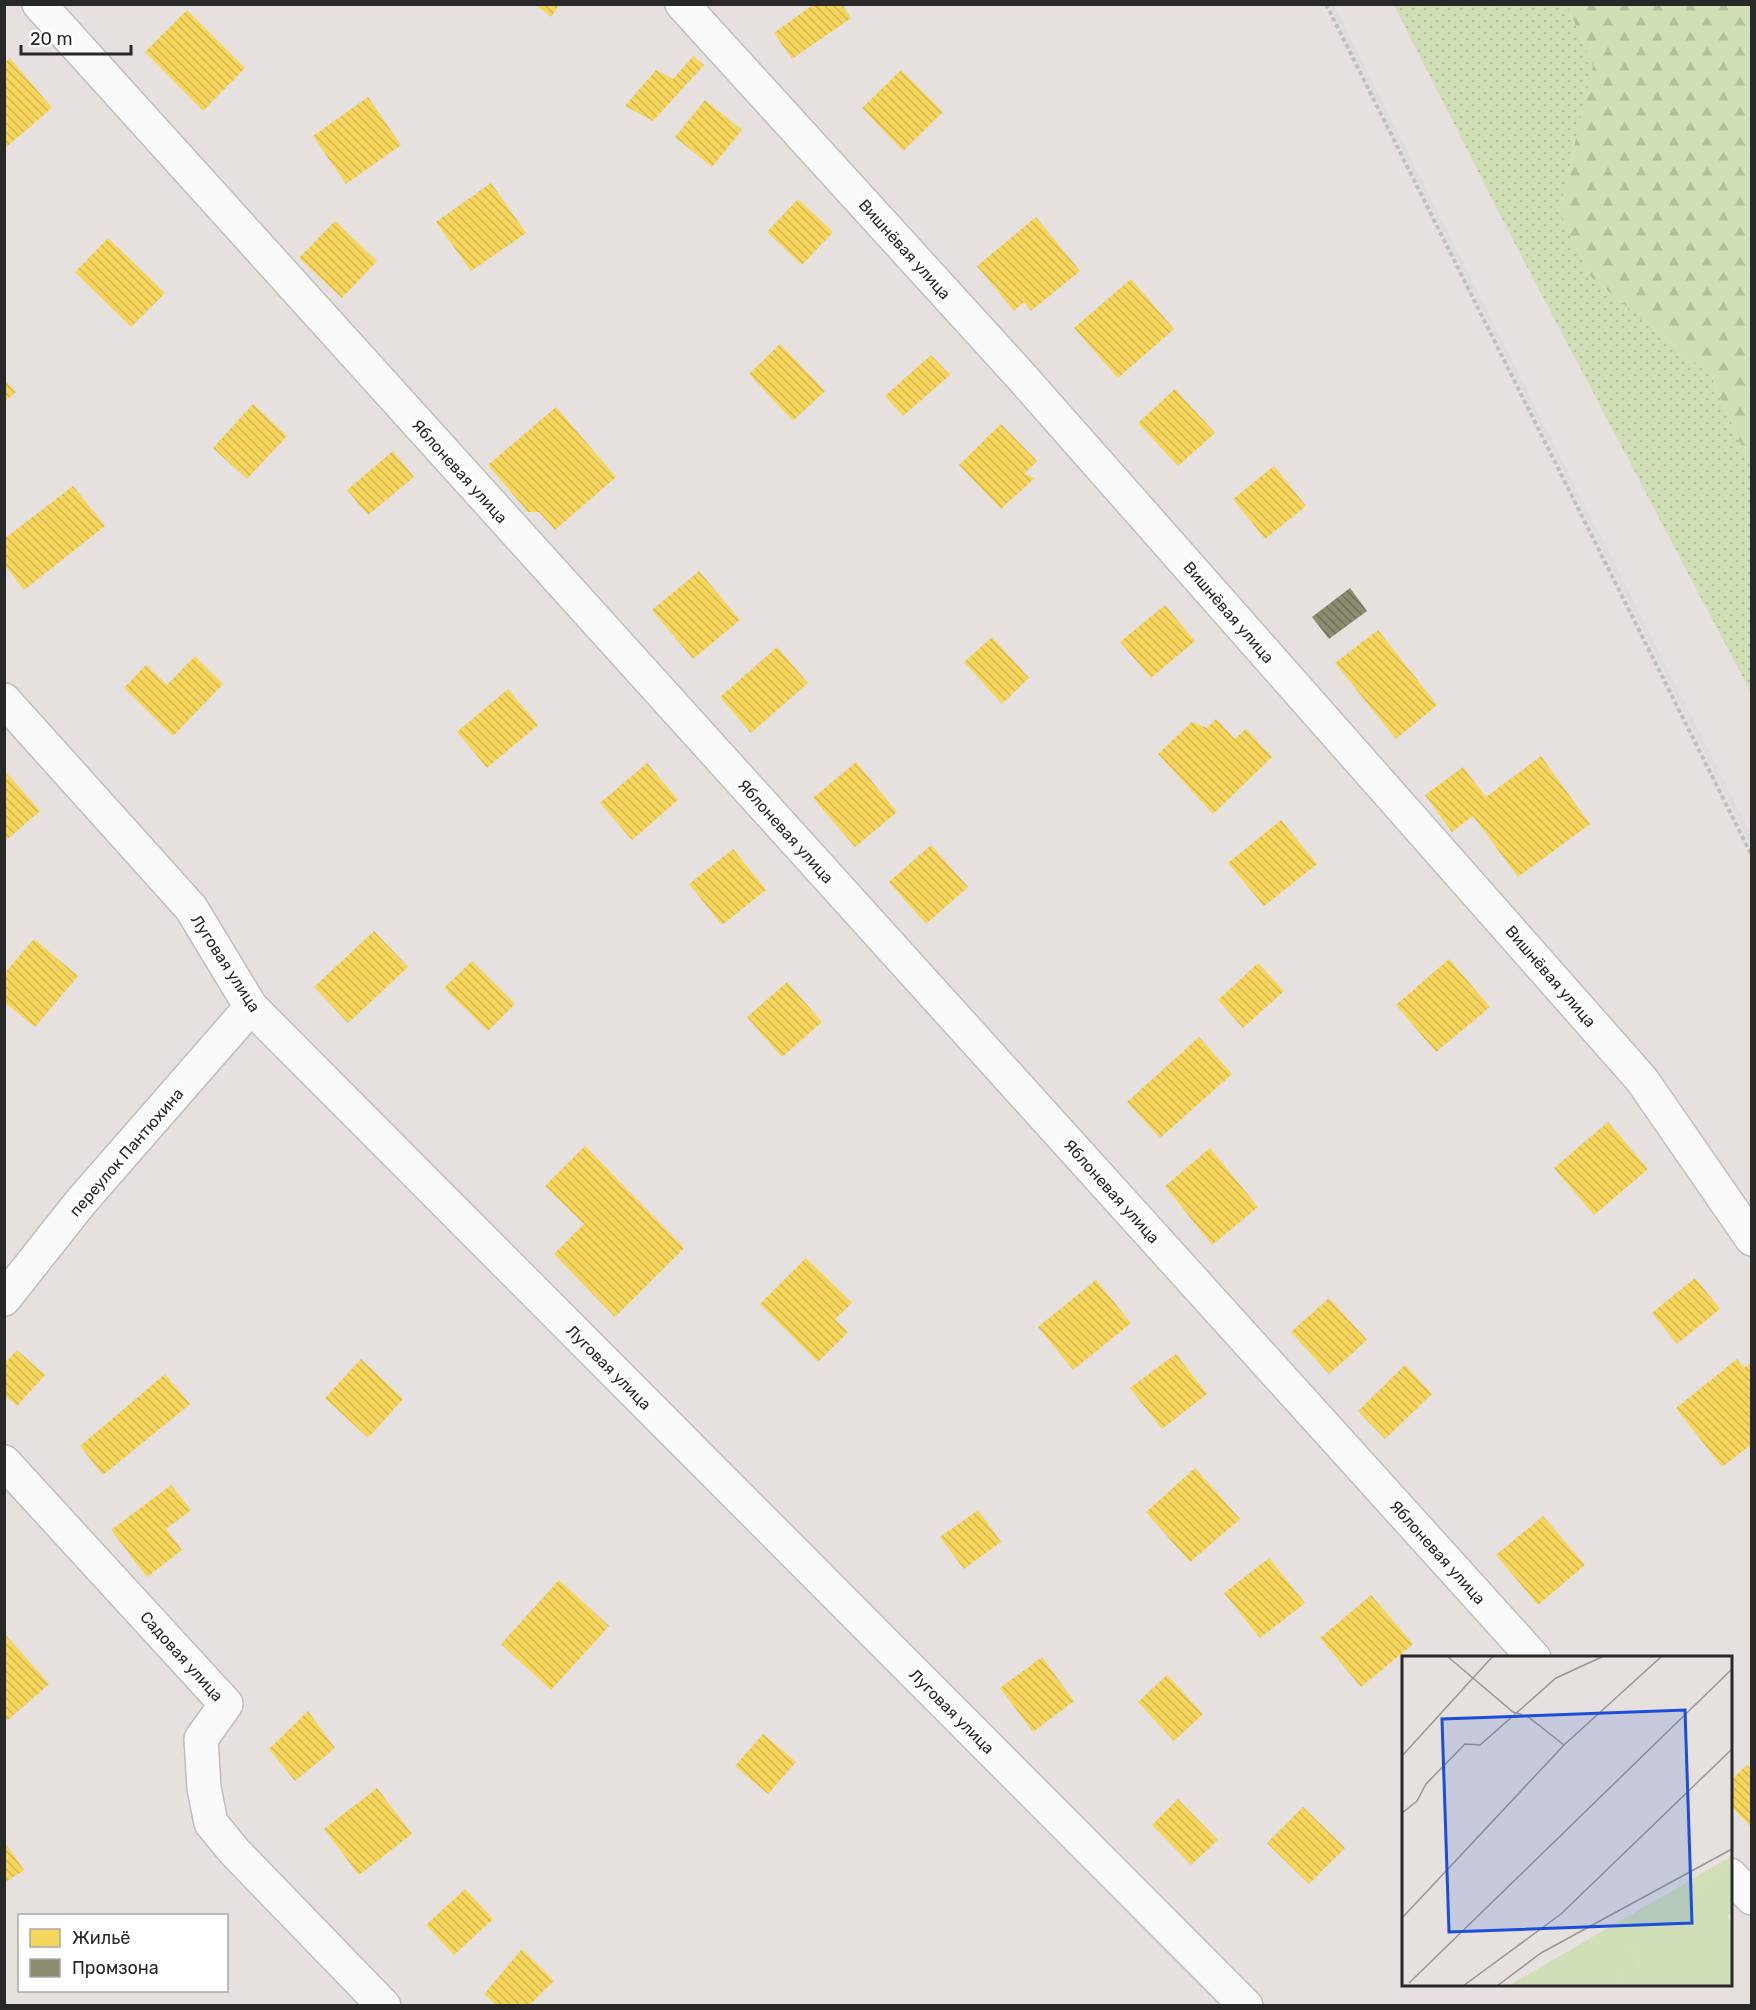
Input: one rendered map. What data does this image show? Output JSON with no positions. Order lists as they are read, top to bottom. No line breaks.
{"streets":{"street":["Вишнёвая улица","Яблоневая улица","Луговая улица","переулок Пантюхина","Садовая улица"]},"crossings":[["Луговая улица","переулок Пантюхина"]],"legend":["Жильё","Промзона"],"scale_bar":"20 m"}
